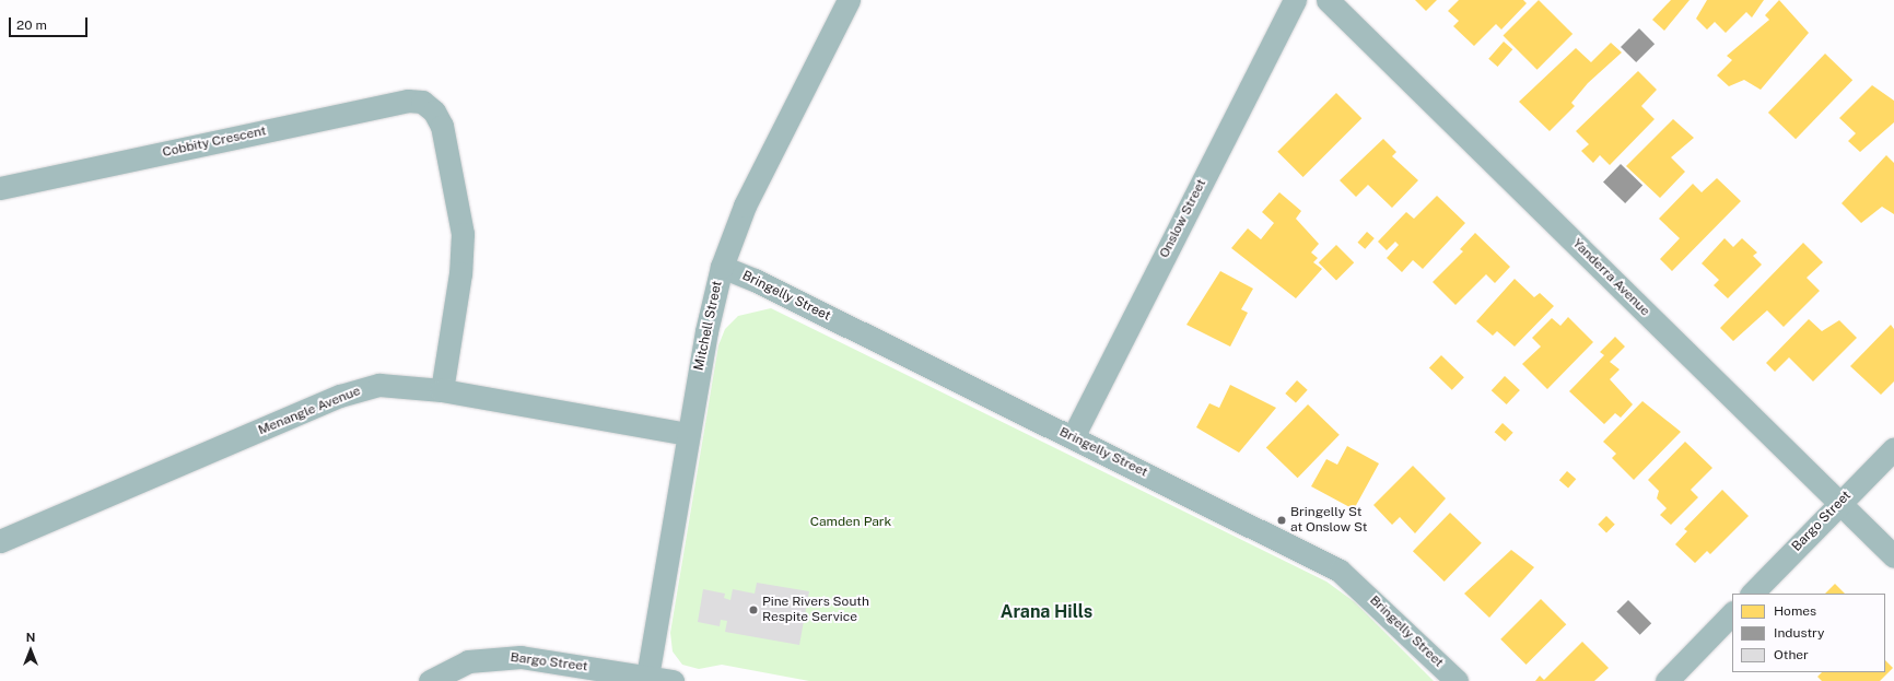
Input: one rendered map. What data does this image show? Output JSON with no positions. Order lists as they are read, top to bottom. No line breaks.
{"streets":{"street":["Cobbity Crescent","Onslow Street","Yanderra Avenue","Bringelly Street","Mitchell Street","Menangle Avenue","Bargo Street"]},"crossings":[["Cobbity Crescent","Menangle Avenue"],["Onslow Street","Bringelly Street"],["Yanderra Avenue","Bargo Street"],["Bringelly Street","Mitchell Street"],["Mitchell Street","Menangle Avenue"],["Mitchell Street","Bargo Street"]],"districts":["Arana Hills"],"parks":["Camden Park"],"places":["Bringelly St at Onslow St","Pine Rivers South Respite Service"],"legend":["Homes","Industry","Other"],"scale_bar":"20 m","north":"top"}
